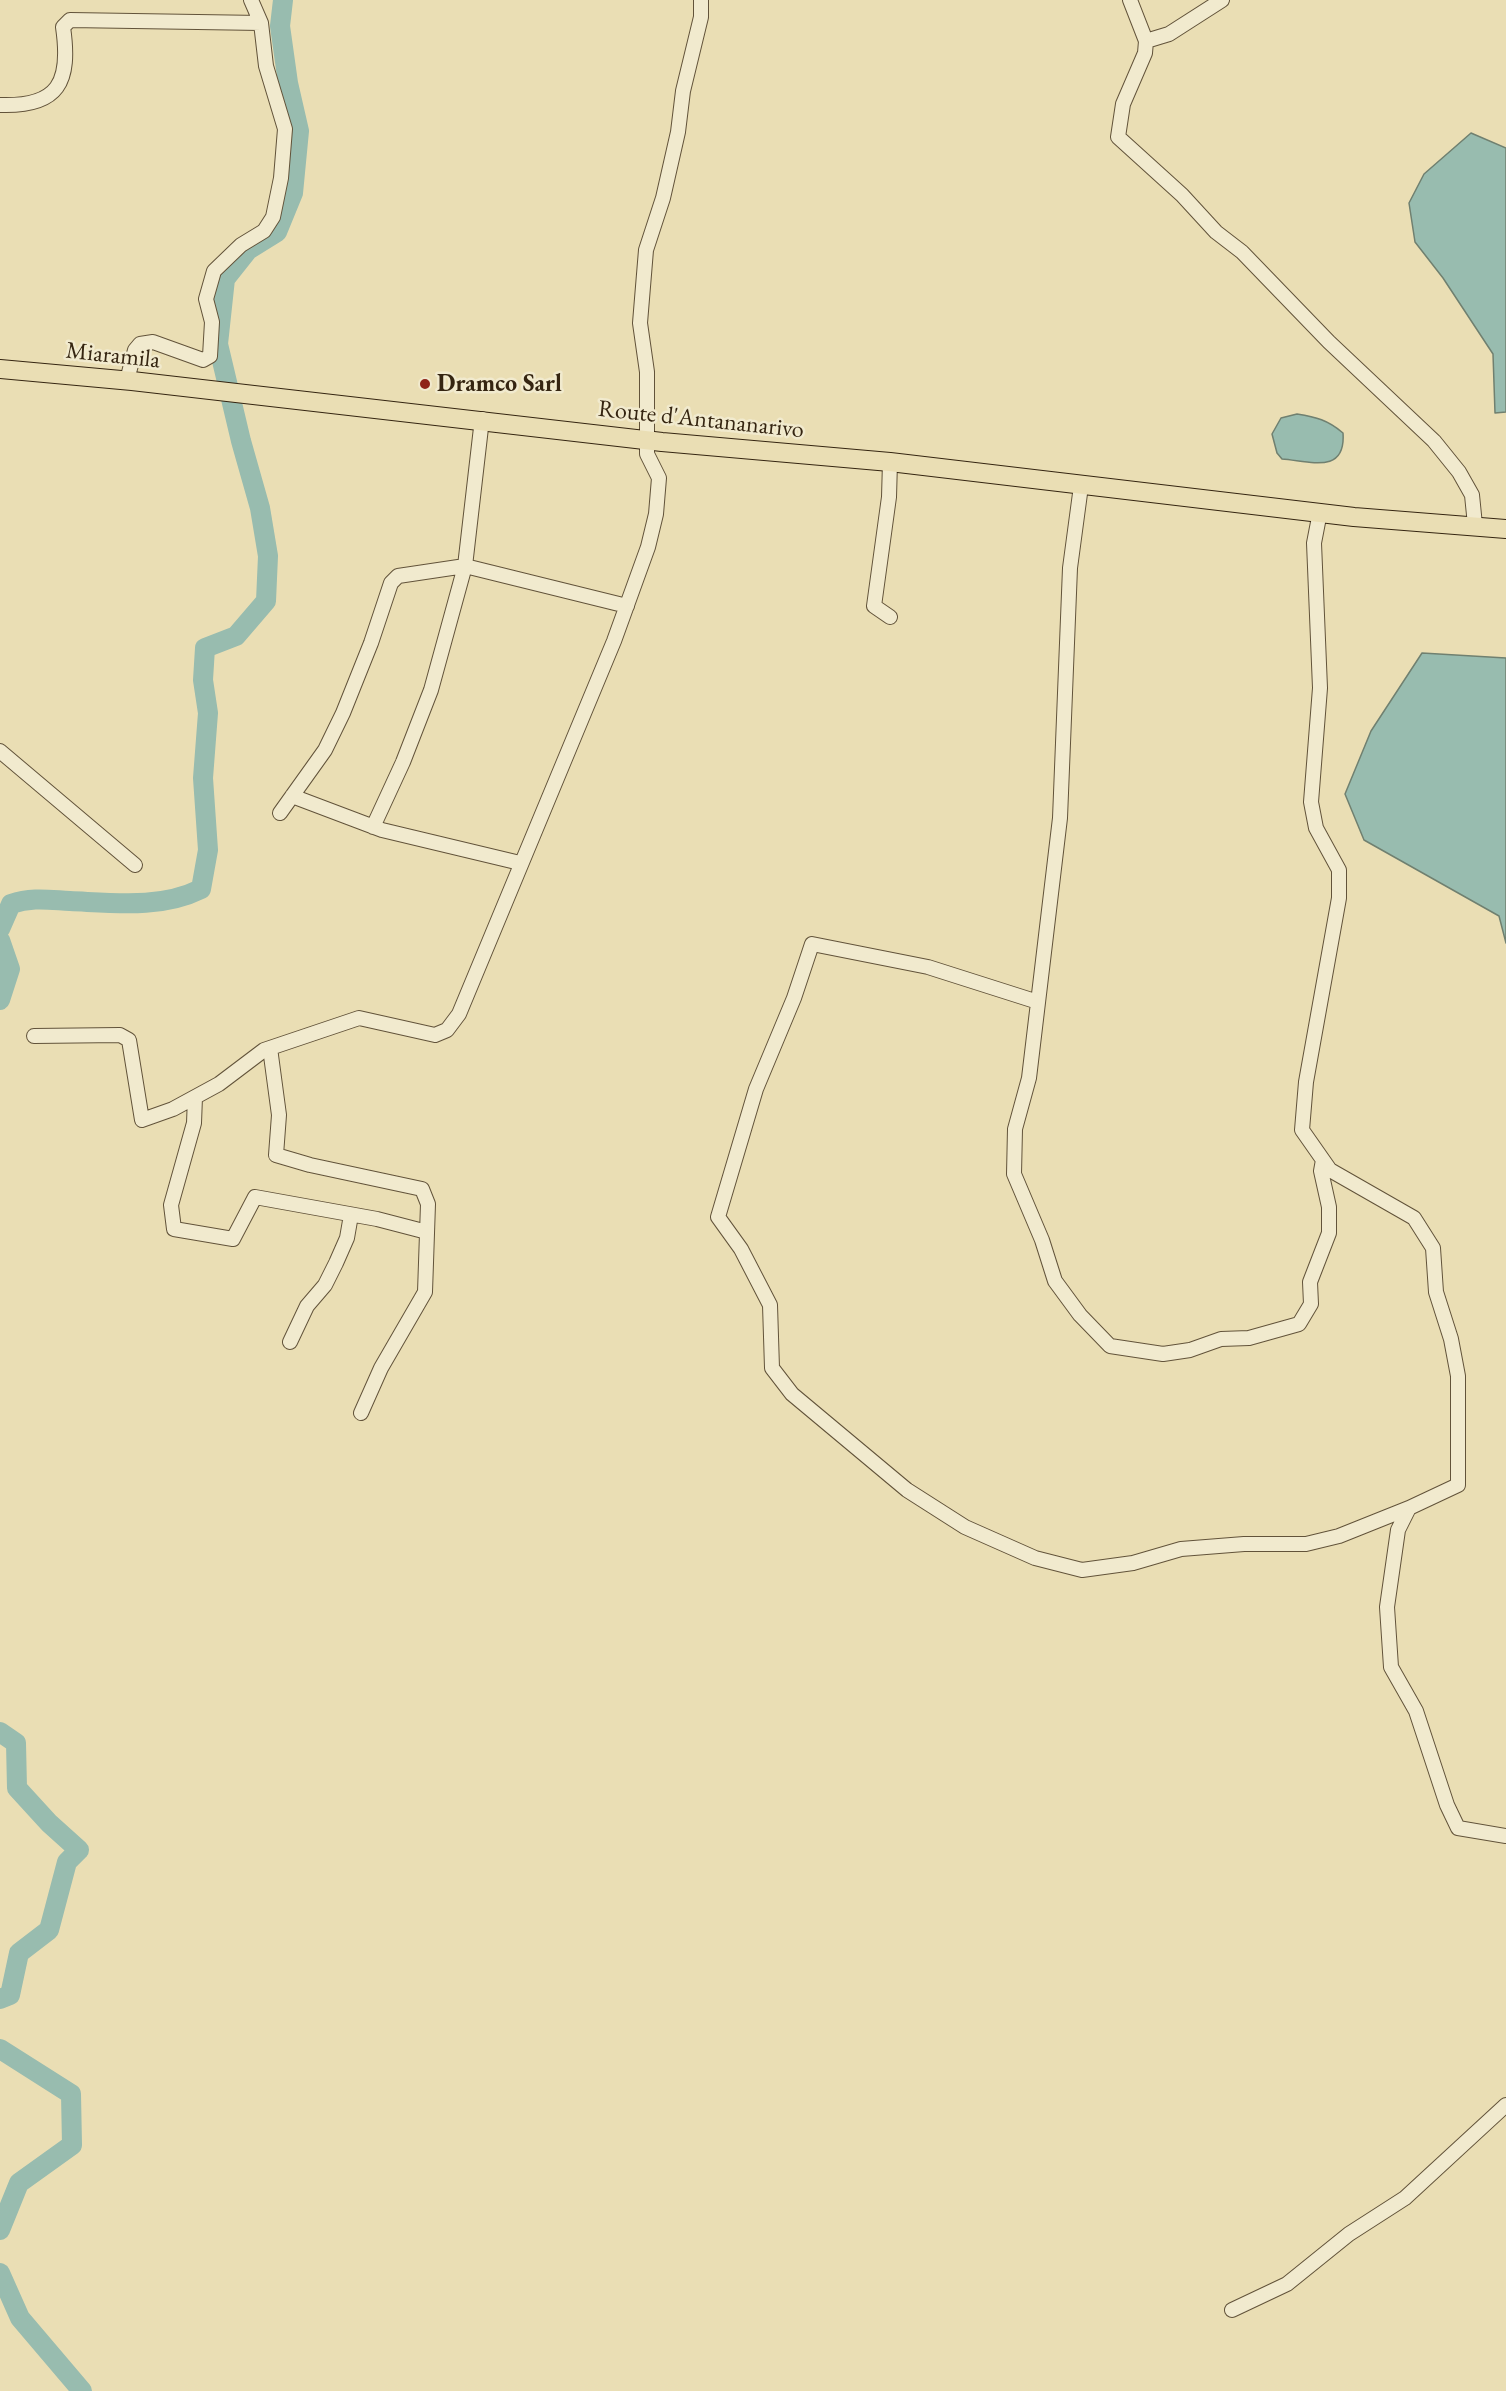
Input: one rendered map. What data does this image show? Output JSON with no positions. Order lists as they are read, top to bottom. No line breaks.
{"streets":{"main road":["Miaramila","Route d'Antananarivo"]},"crossings":[["Miaramila","Route d'Antananarivo"]],"places":["Dramco Sarl"]}
